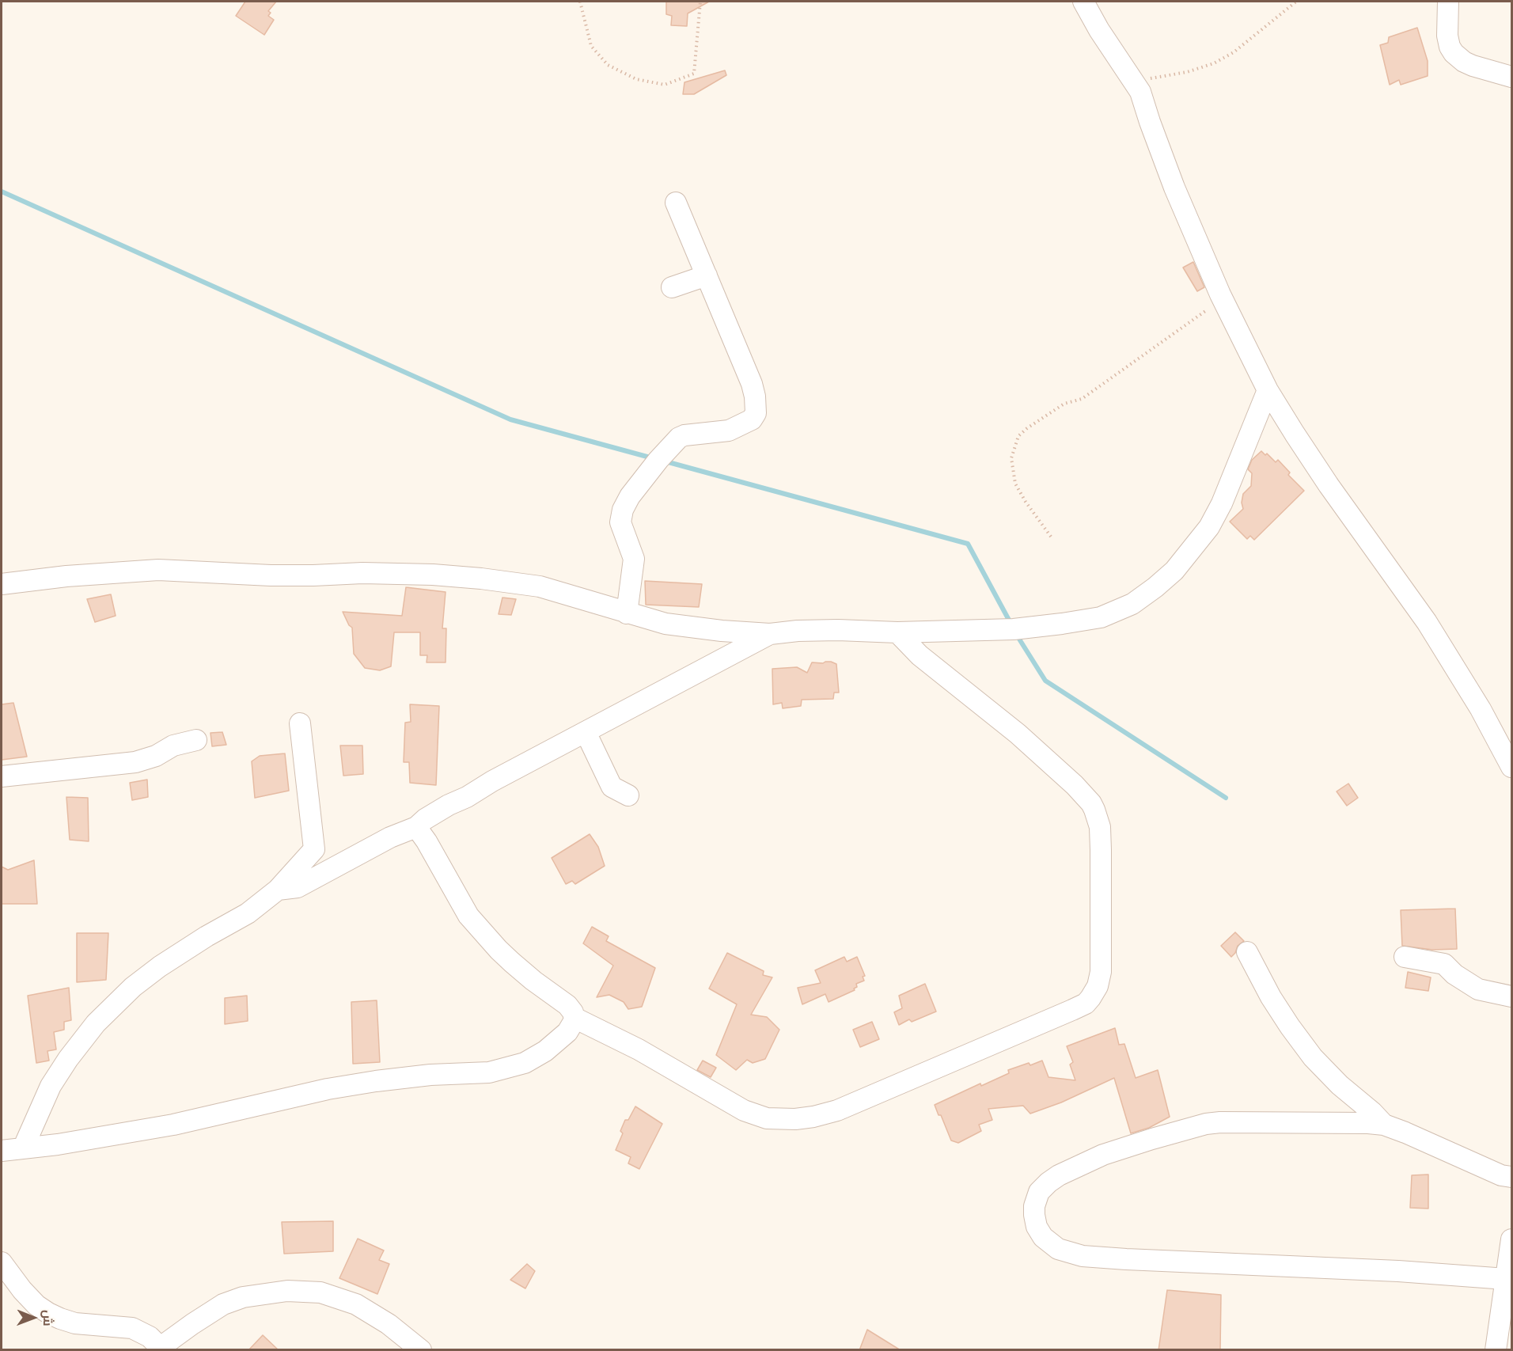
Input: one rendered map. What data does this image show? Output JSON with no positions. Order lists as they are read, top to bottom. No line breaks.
{"north":"right"}
